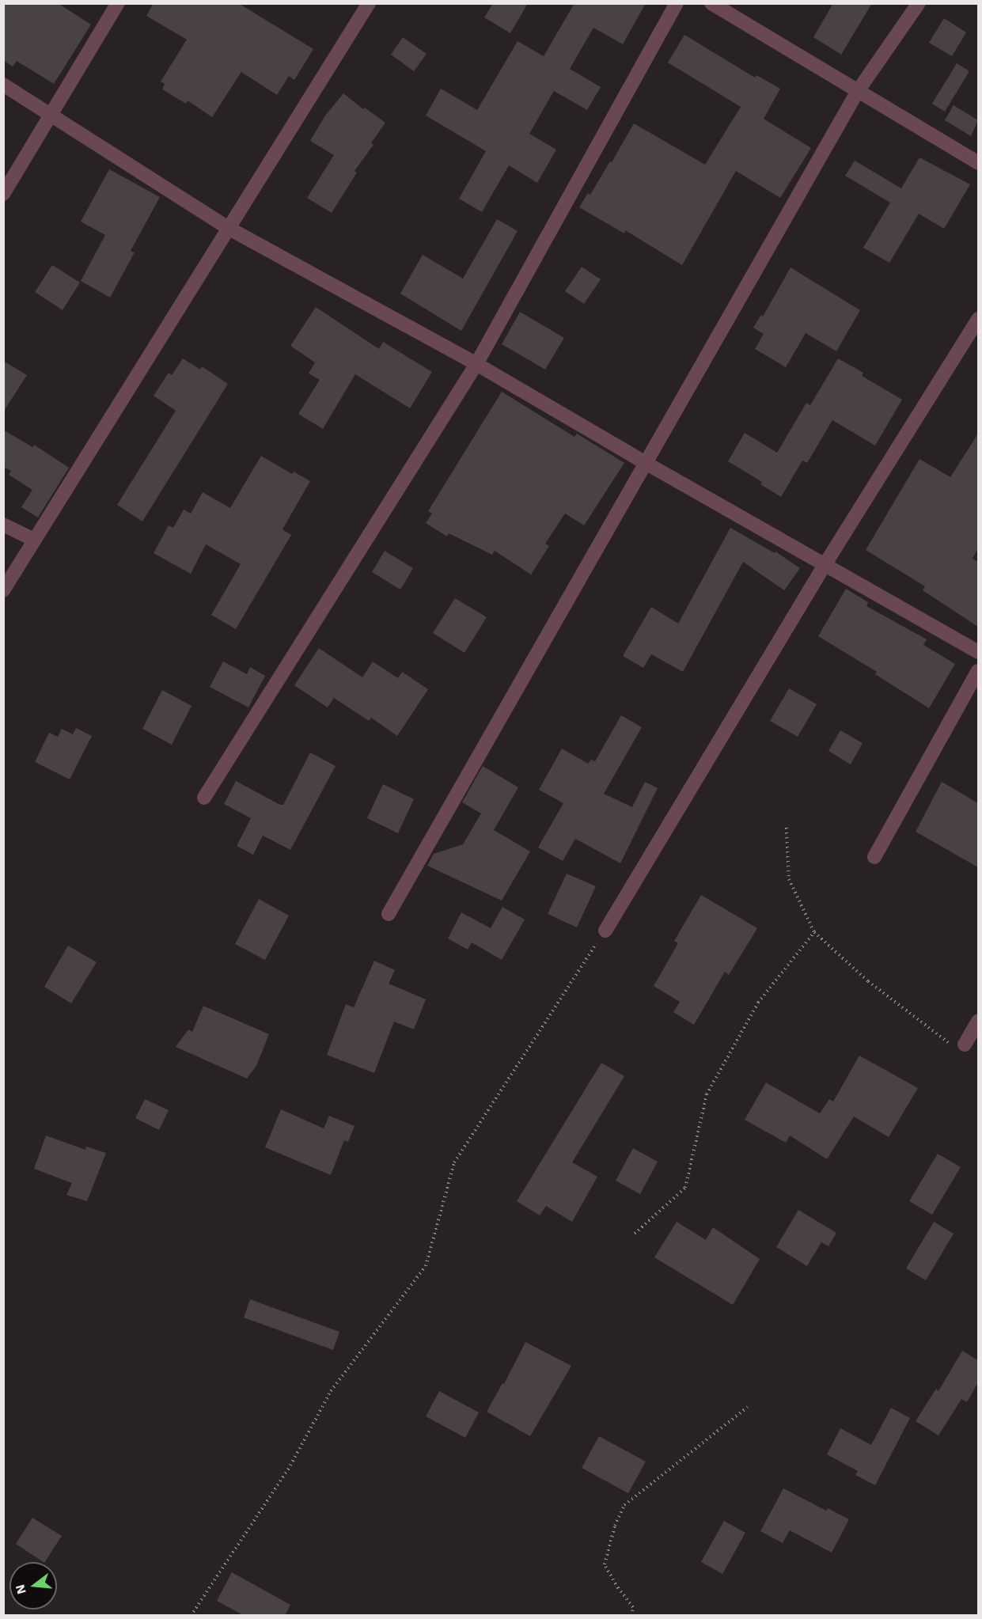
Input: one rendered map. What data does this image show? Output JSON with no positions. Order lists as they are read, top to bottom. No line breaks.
{"north":"left"}
